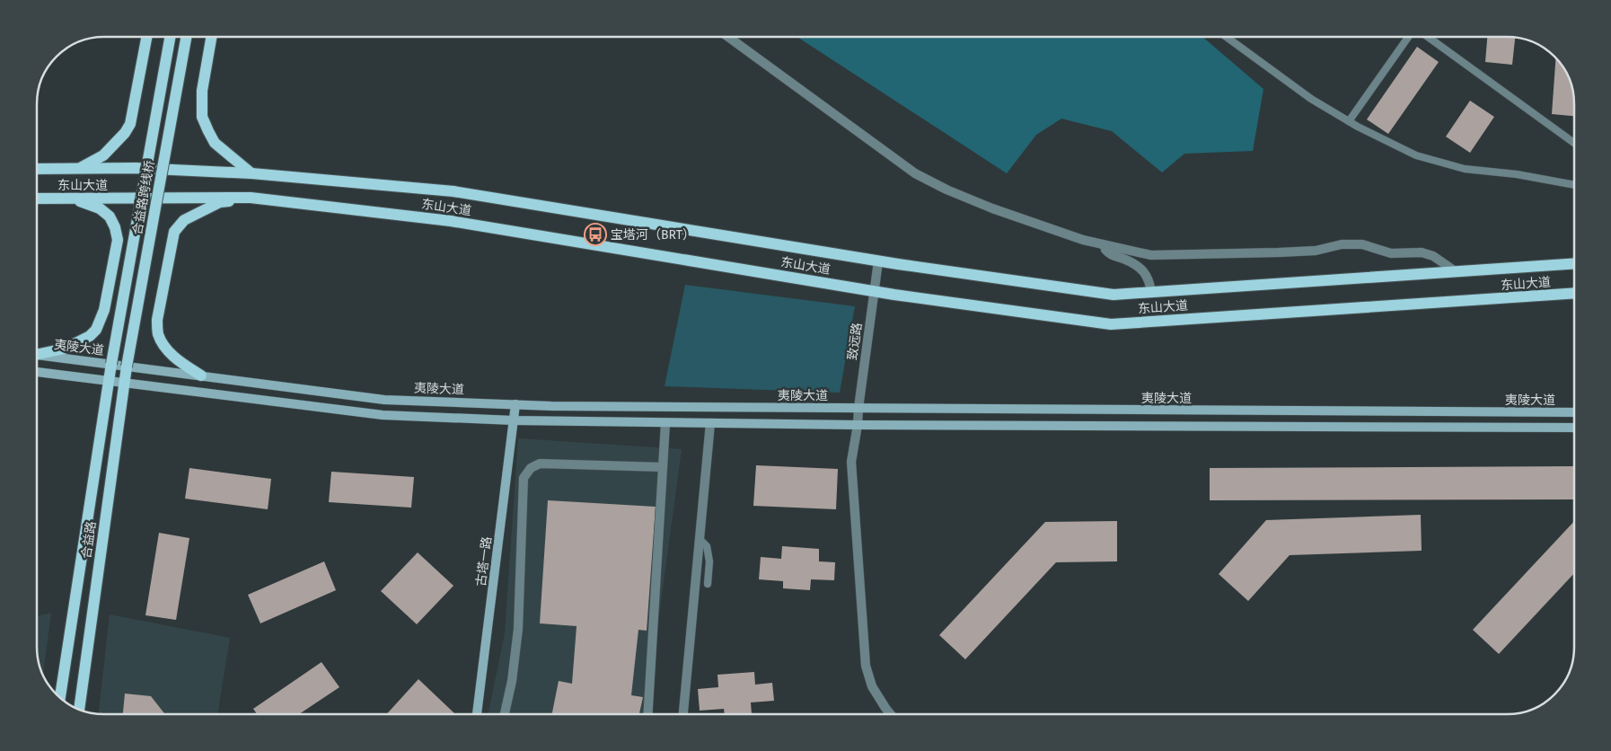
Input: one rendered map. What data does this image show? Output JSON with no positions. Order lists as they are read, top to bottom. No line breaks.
{"streets":{"main road":["东山大道","合益路跨线桥","夷陵大道","合益路","古塔一路"],"street":["致远路"]},"crossings":[["东山大道","致远路"],["合益路跨线桥","夷陵大道"],["合益路跨线桥","合益路"],["致远路","夷陵大道"],["夷陵大道","合益路"],["夷陵大道","古塔一路"]],"places":{"bus stop":["宝塔河（BRT）"]}}
